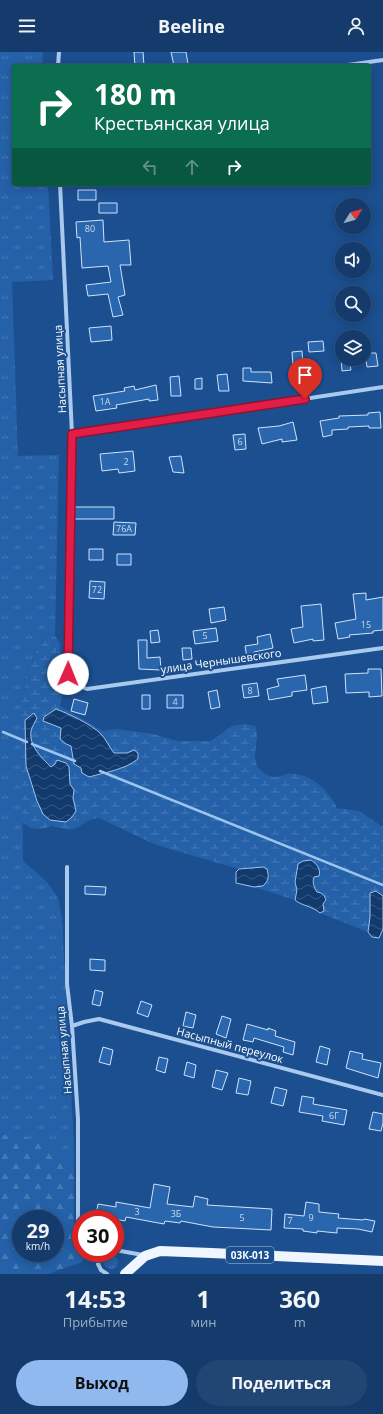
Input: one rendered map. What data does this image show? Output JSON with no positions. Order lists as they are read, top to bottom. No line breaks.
{"streets":{"main road":["03К-013"],"street":["Насыпная улица","улица Чернышевского","Насыпный переулок"]},"crossings":[["Насыпная улица","улица Чернышевского"],["Насыпная улица","Насыпный переулок"]],"house_numbers":["80","1А","6","2","76А","72","15","5","8","4","6Г","3","3Б","5","9","7"],"north":"top right","page":{"header":"Beeline","turn":["180 m","Крестьянская улица"],"speed":"29 km/h","limit":"30","eta":["14:53","Прибытие","1","мин","360","m"],"buttons":["Выход","Поделиться"]}}
